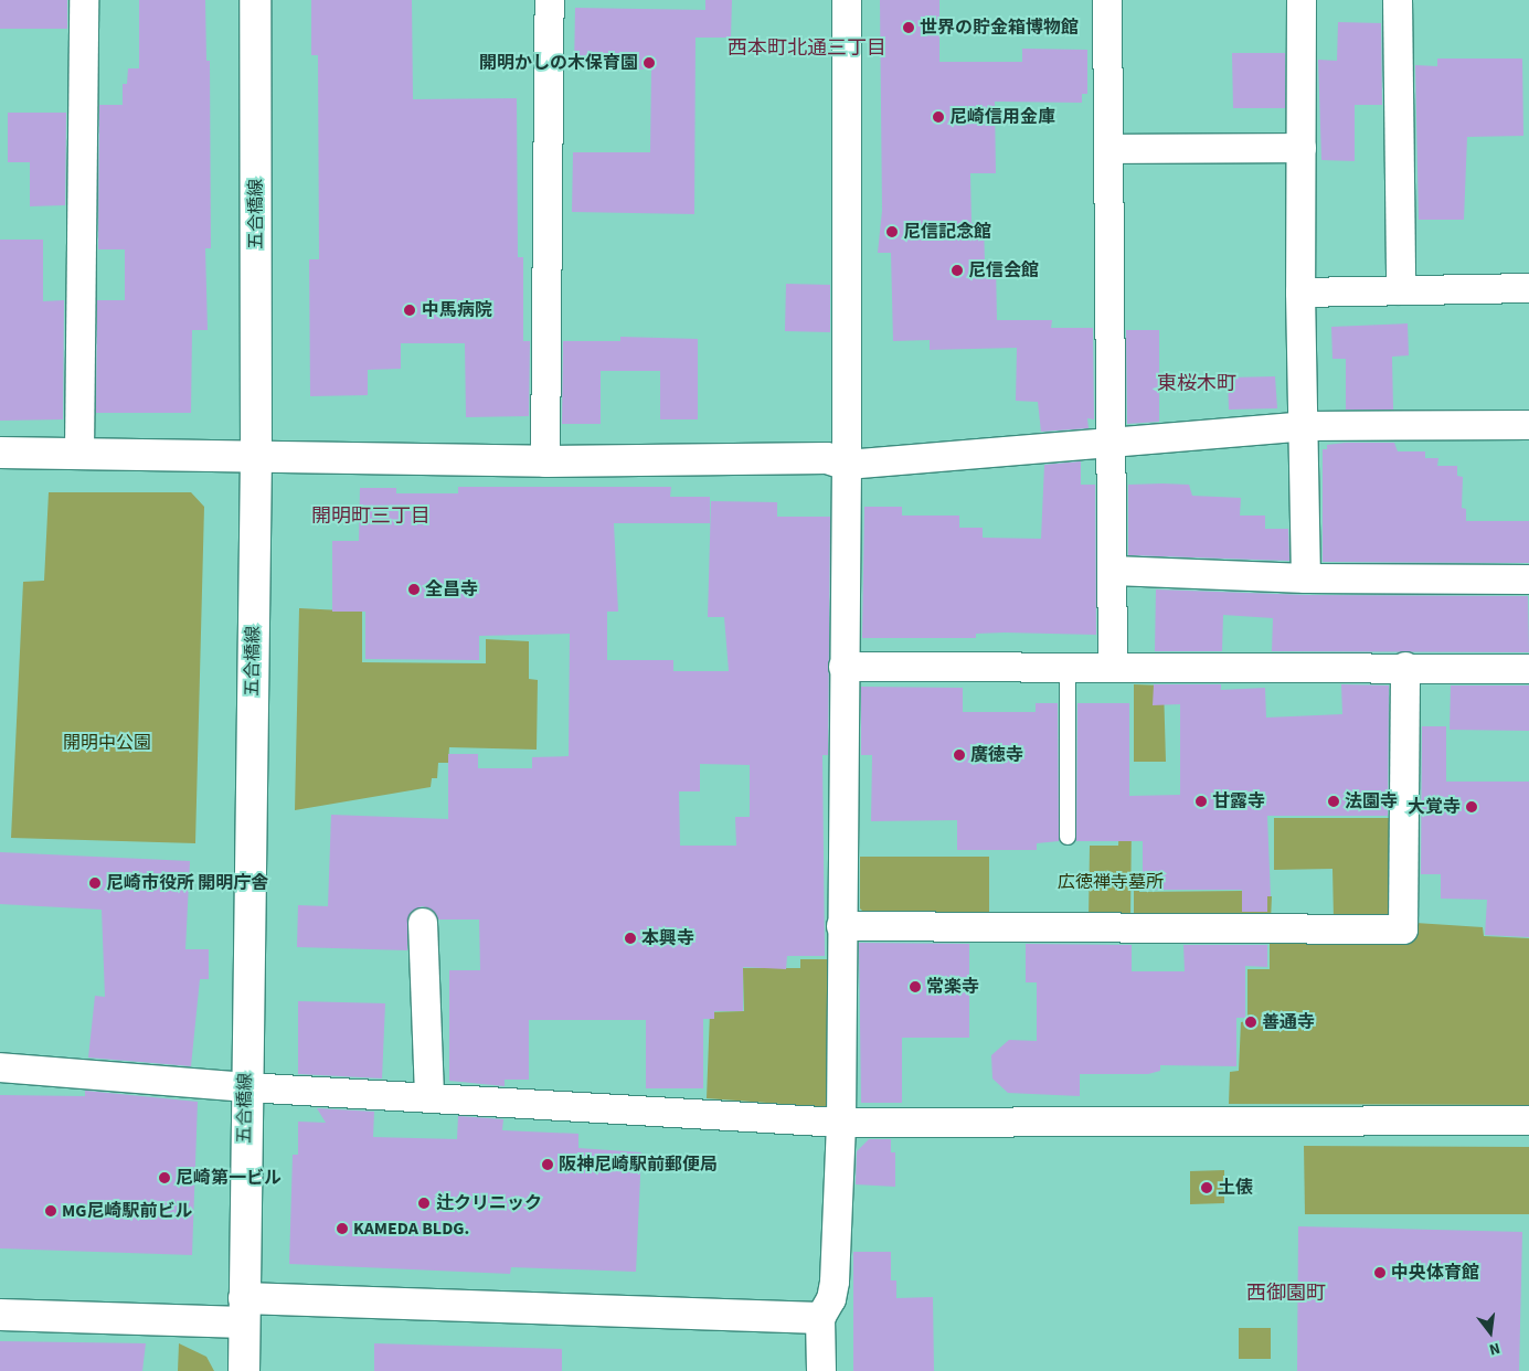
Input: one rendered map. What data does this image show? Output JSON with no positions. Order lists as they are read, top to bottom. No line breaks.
{"streets":{"street":["五合橋線"]},"districts":["西本町北通三丁目","東桜木町","開明町三丁目","西御園町"],"parks":["開明中公園","広徳禅寺墓所"],"places":["世界の貯金箱博物館","開明かしの木保育園","尼崎信用金庫","尼信記念館","尼信会館","中馬病院","全昌寺","廣徳寺","甘露寺","法園寺","大覚寺","尼崎市役所 開明庁舎","本興寺","常楽寺","善通寺","阪神尼崎駅前郵便局","尼崎第一ビル","土俵","辻クリニック","MG尼崎駅前ビル","KAMEDA BLDG.","中央体育館"],"north":"bottom"}
